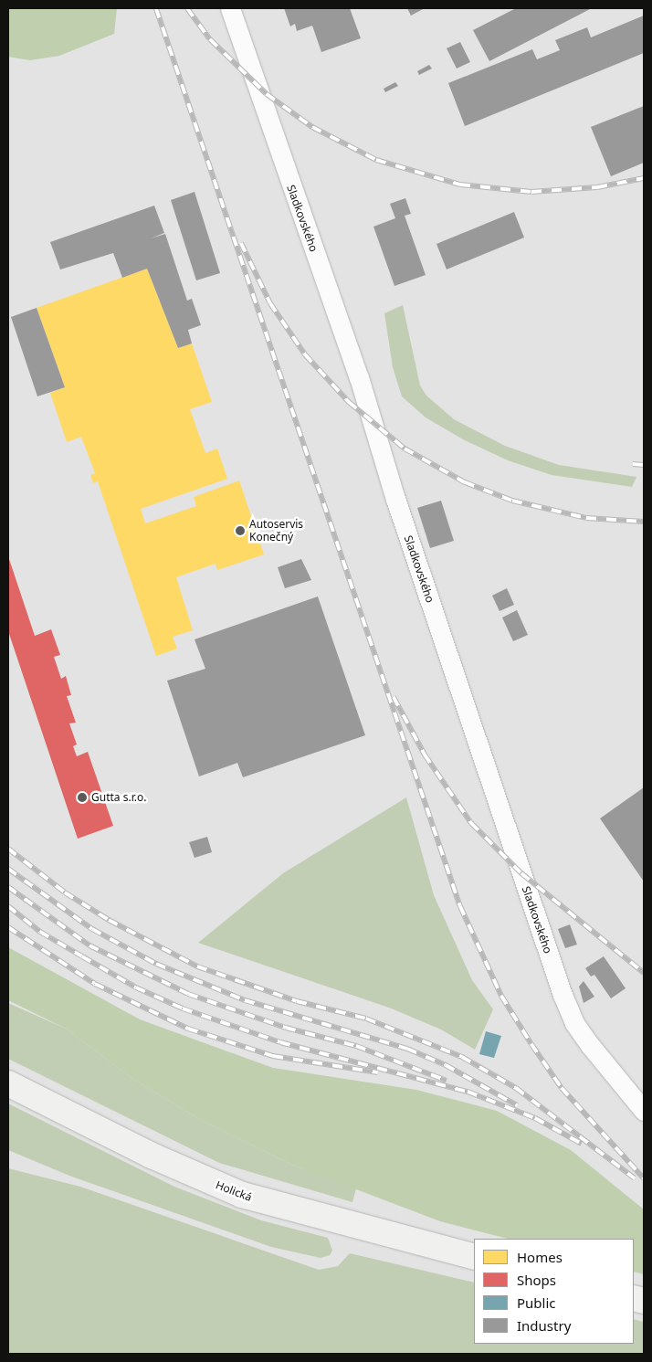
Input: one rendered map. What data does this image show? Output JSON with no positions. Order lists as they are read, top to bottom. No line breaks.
{"streets":{"street":["Sladkovského","Holická"]},"places":["Autoservis Konečný","Gutta s.r.o."],"legend":["Homes","Shops","Public","Industry"]}
